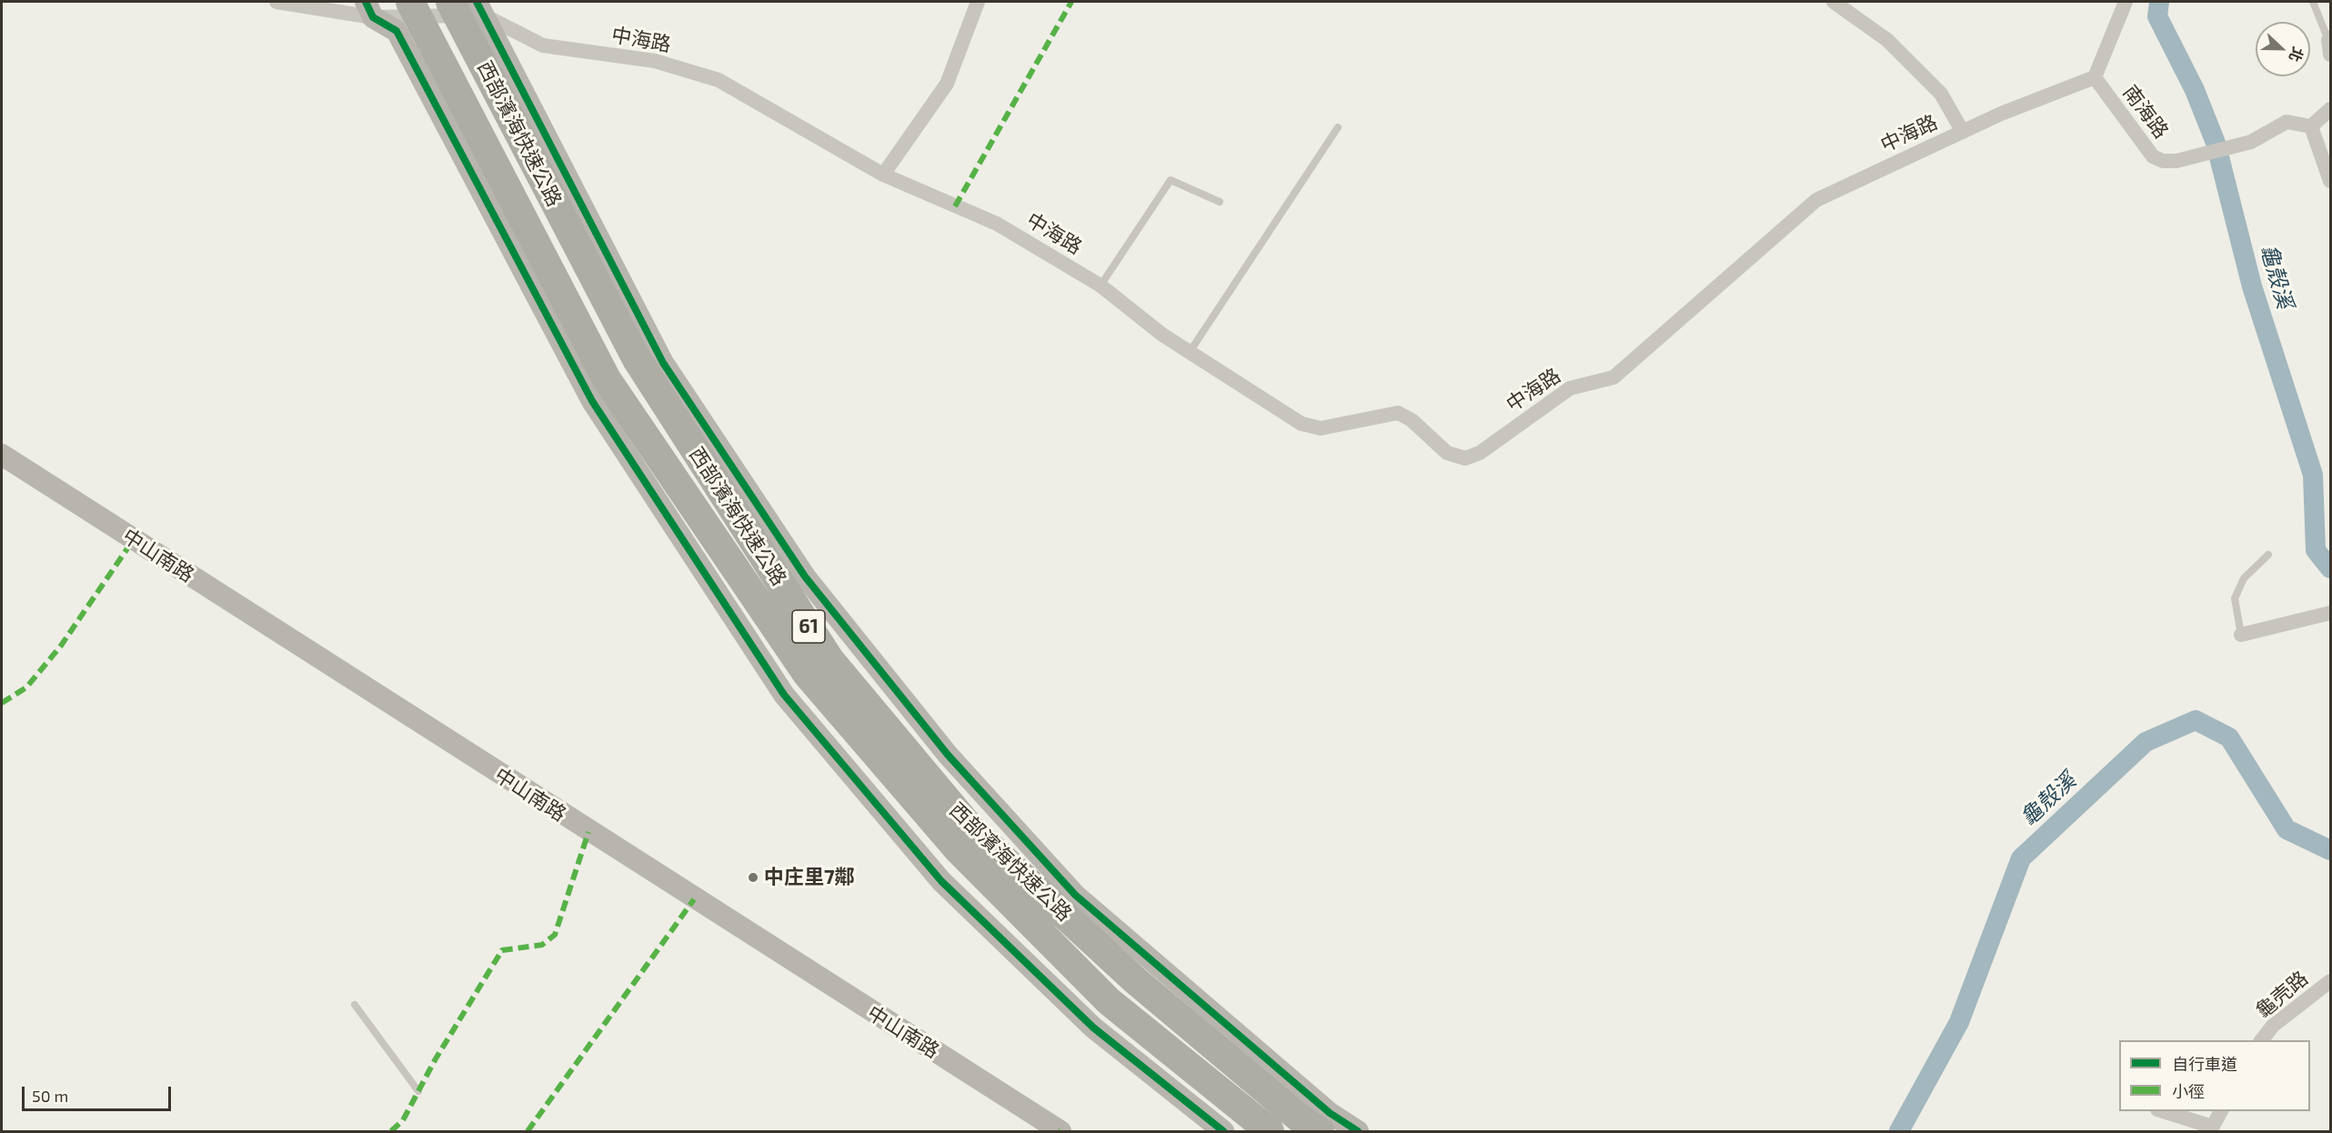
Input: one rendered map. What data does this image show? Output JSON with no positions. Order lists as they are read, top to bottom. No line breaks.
{"streets":{"highway":["西部濱海快速公路","61"],"street":["中海路","南海路","中山南路","龜壳路"]},"crossings":[["中海路","南海路"]],"water":["龜殼溪"],"places":["中庄里7鄰"],"legend":["自行車道","小徑"],"scale_bar":"50 m","north":"right"}
